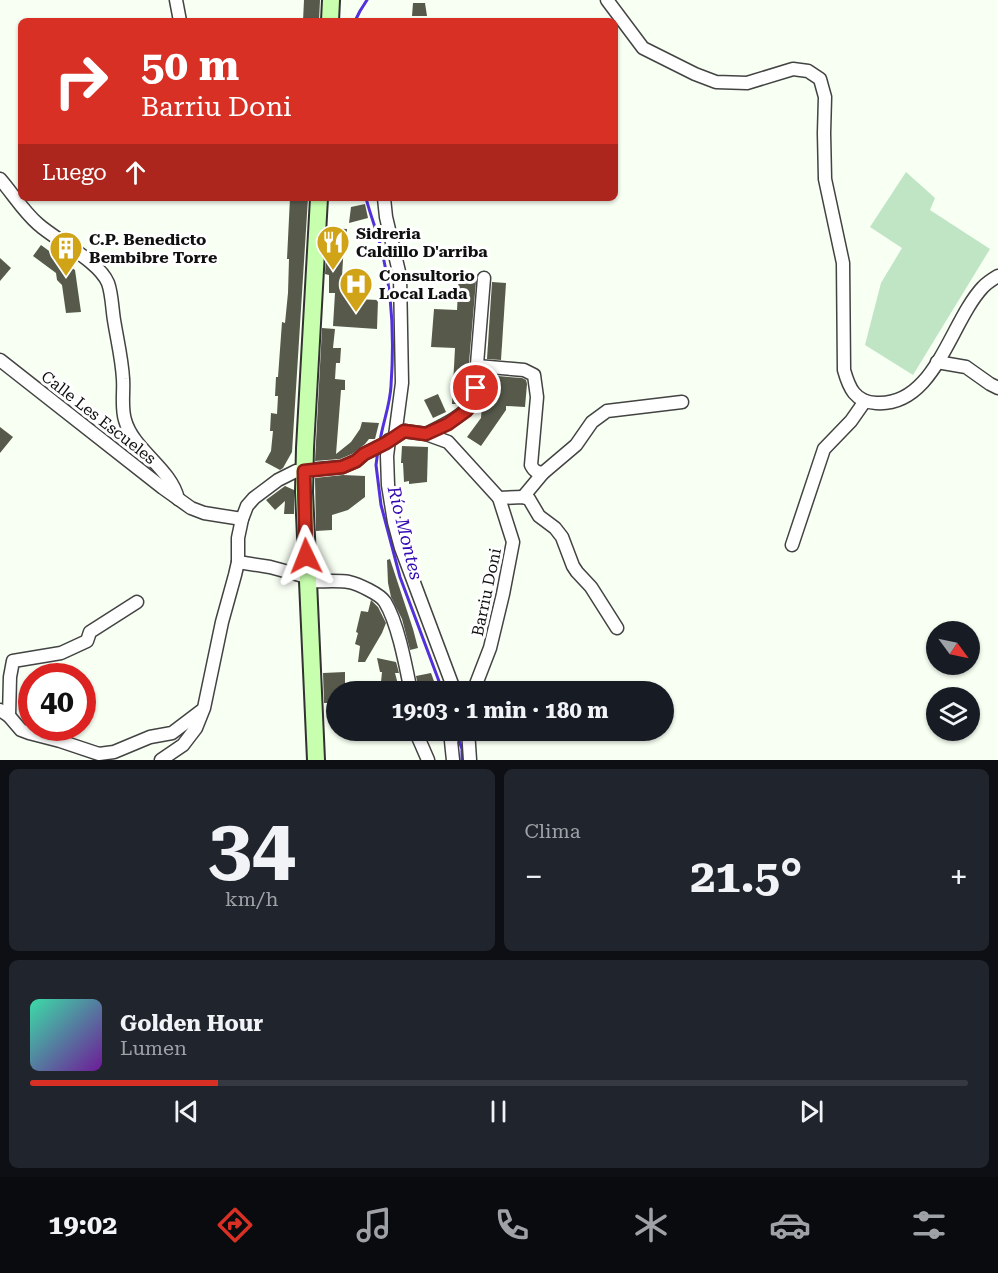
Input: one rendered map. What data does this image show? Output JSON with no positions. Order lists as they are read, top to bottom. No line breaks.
{"streets":{"street":["Calle Les Escueles","Barriu Doni"]},"crossings":[["Calle Les Escueles","Barriu Doni"]],"water":["Río Montes"],"places":{"restaurant":["Sidreria Caldillo D'arriba"],"building":["C.P. Benedicto Bembibre Torre"],"hospital":["Consultorio Local Lada"]},"north":"bottom right","page":{"turn":["50 m","Barriu Doni"],"then":"Luego","limit":"40","trip":"19:03 · 1 min · 180 m","tile":[["34","km/h"],"Clima"],"heat":["−","21.5°","+"],"song":["Golden Hour","Lumen"],"tabs":"19:02"}}
